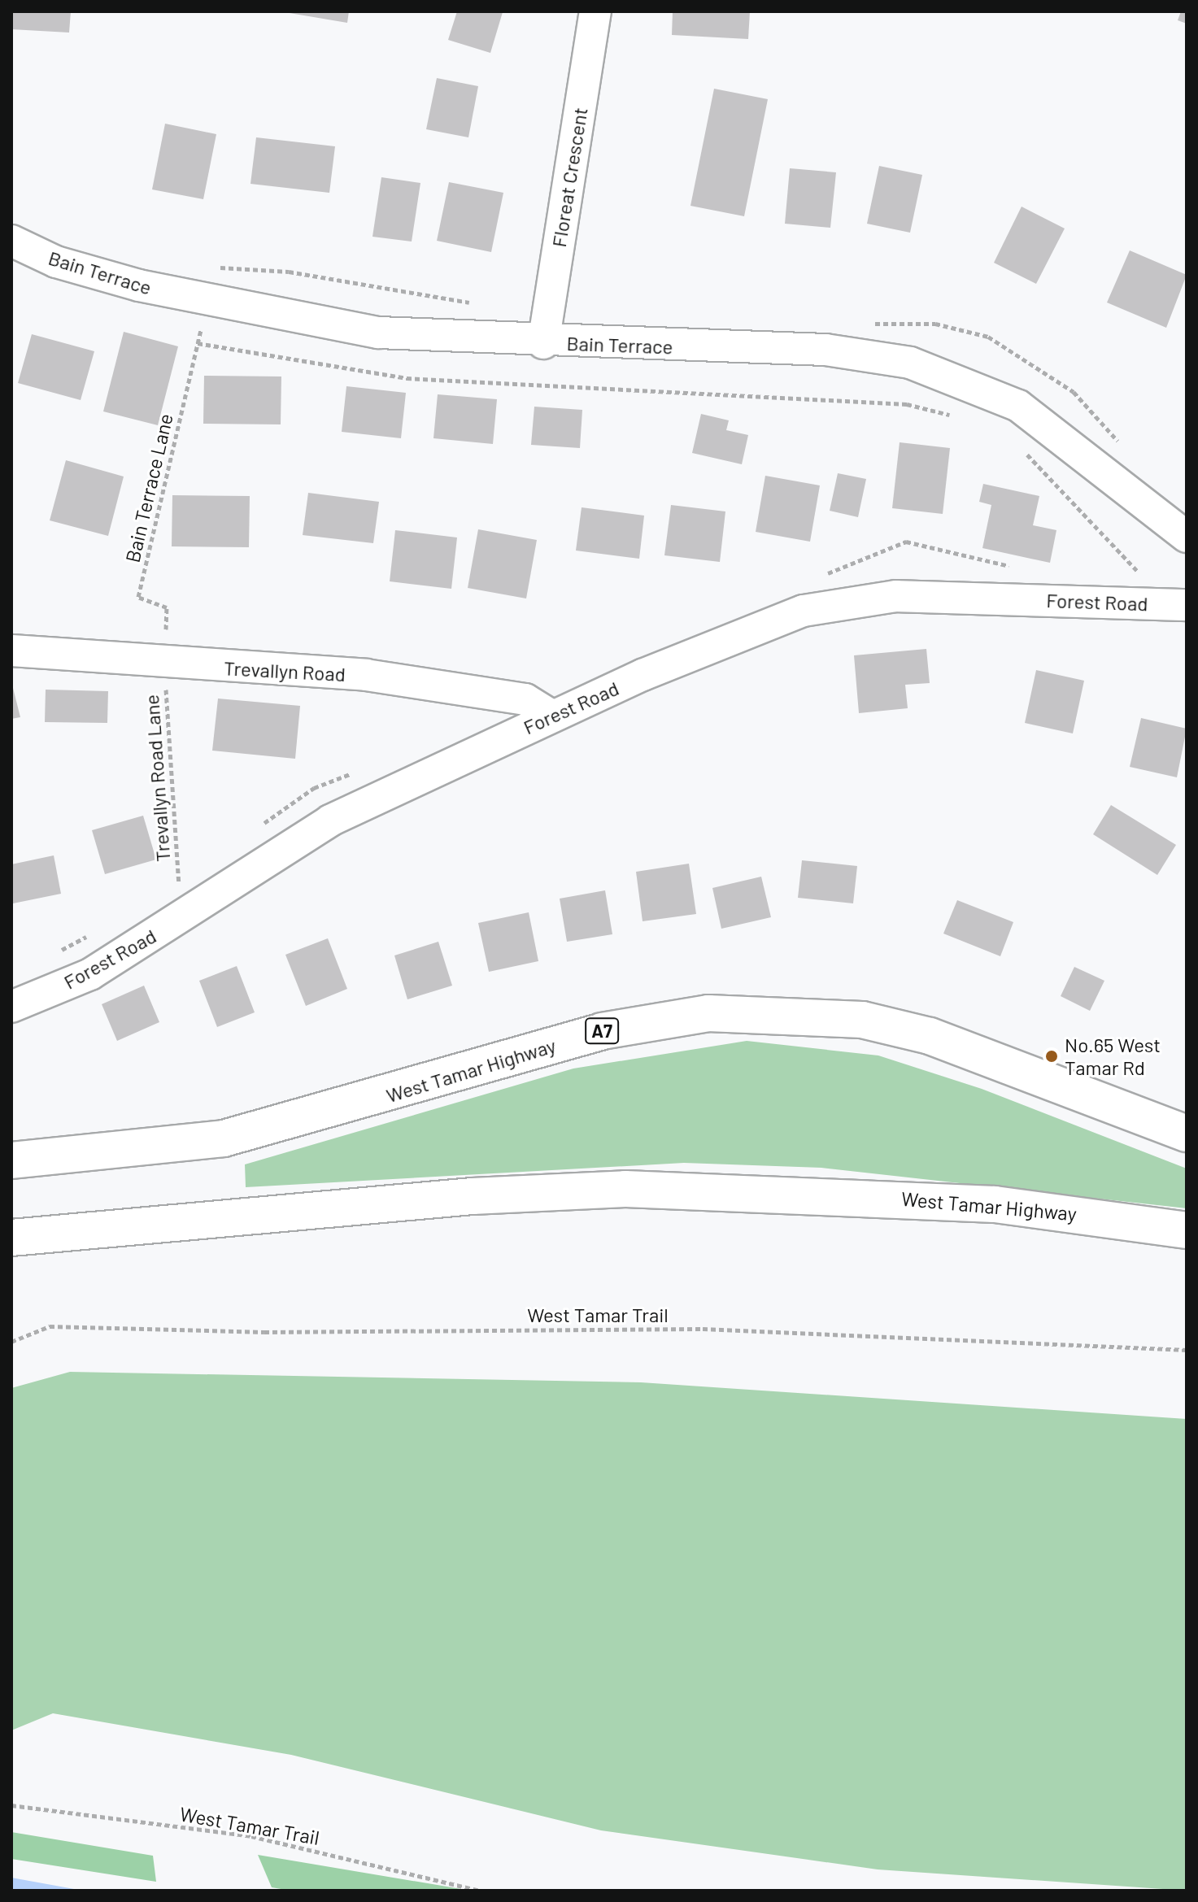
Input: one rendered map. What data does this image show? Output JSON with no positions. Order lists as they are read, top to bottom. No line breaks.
{"streets":{"highway":["A7","West Tamar Highway"],"street":["Floreat Crescent","Bain Terrace","Forest Road","Trevallyn Road"],"path":["Bain Terrace Lane","Trevallyn Road Lane","West Tamar Trail"]},"crossings":[["Floreat Crescent","Bain Terrace"],["Bain Terrace","Bain Terrace Lane"],["Bain Terrace Lane","Trevallyn Road"],["Bain Terrace Lane","Trevallyn Road Lane"],["Forest Road","Trevallyn Road"],["Trevallyn Road","Trevallyn Road Lane"]],"places":["No.65 West Tamar Rd"]}
